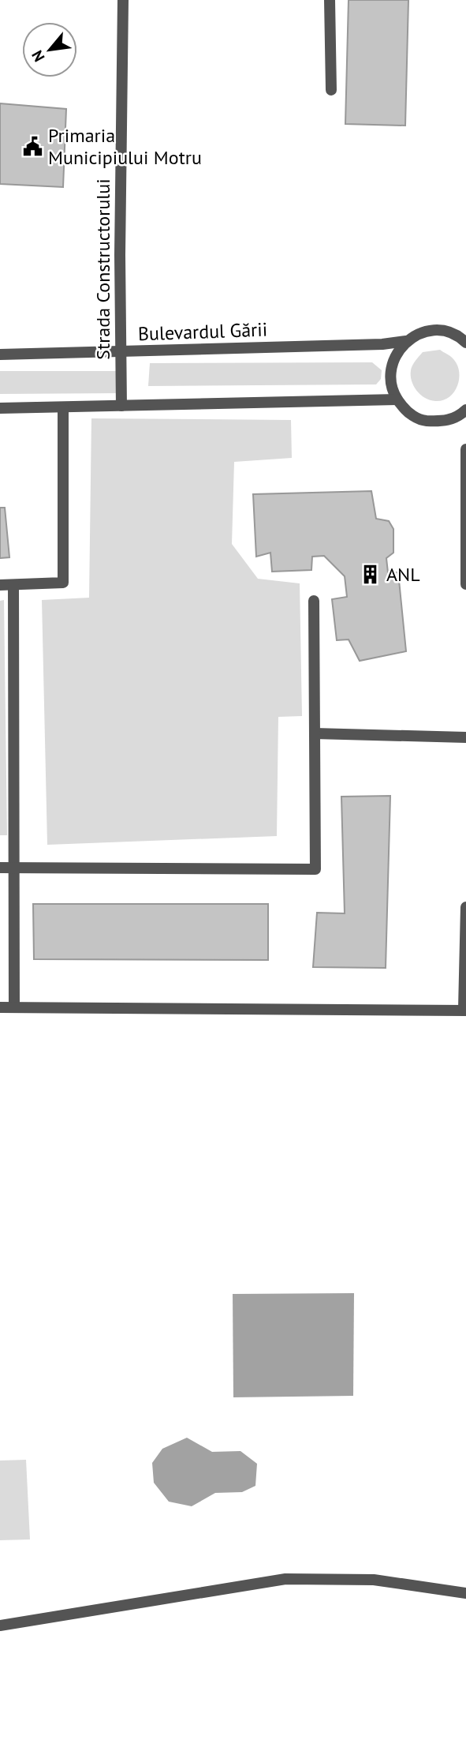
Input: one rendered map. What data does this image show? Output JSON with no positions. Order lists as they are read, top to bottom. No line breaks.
{"streets":{"street":["Strada Constructorului","Bulevardul Gării"]},"crossings":[["Strada Constructorului","Bulevardul Gării"]],"places":{"public building":["Primaria Municipiului Motru"],"building":["ANL"]},"north":"bottom left"}
